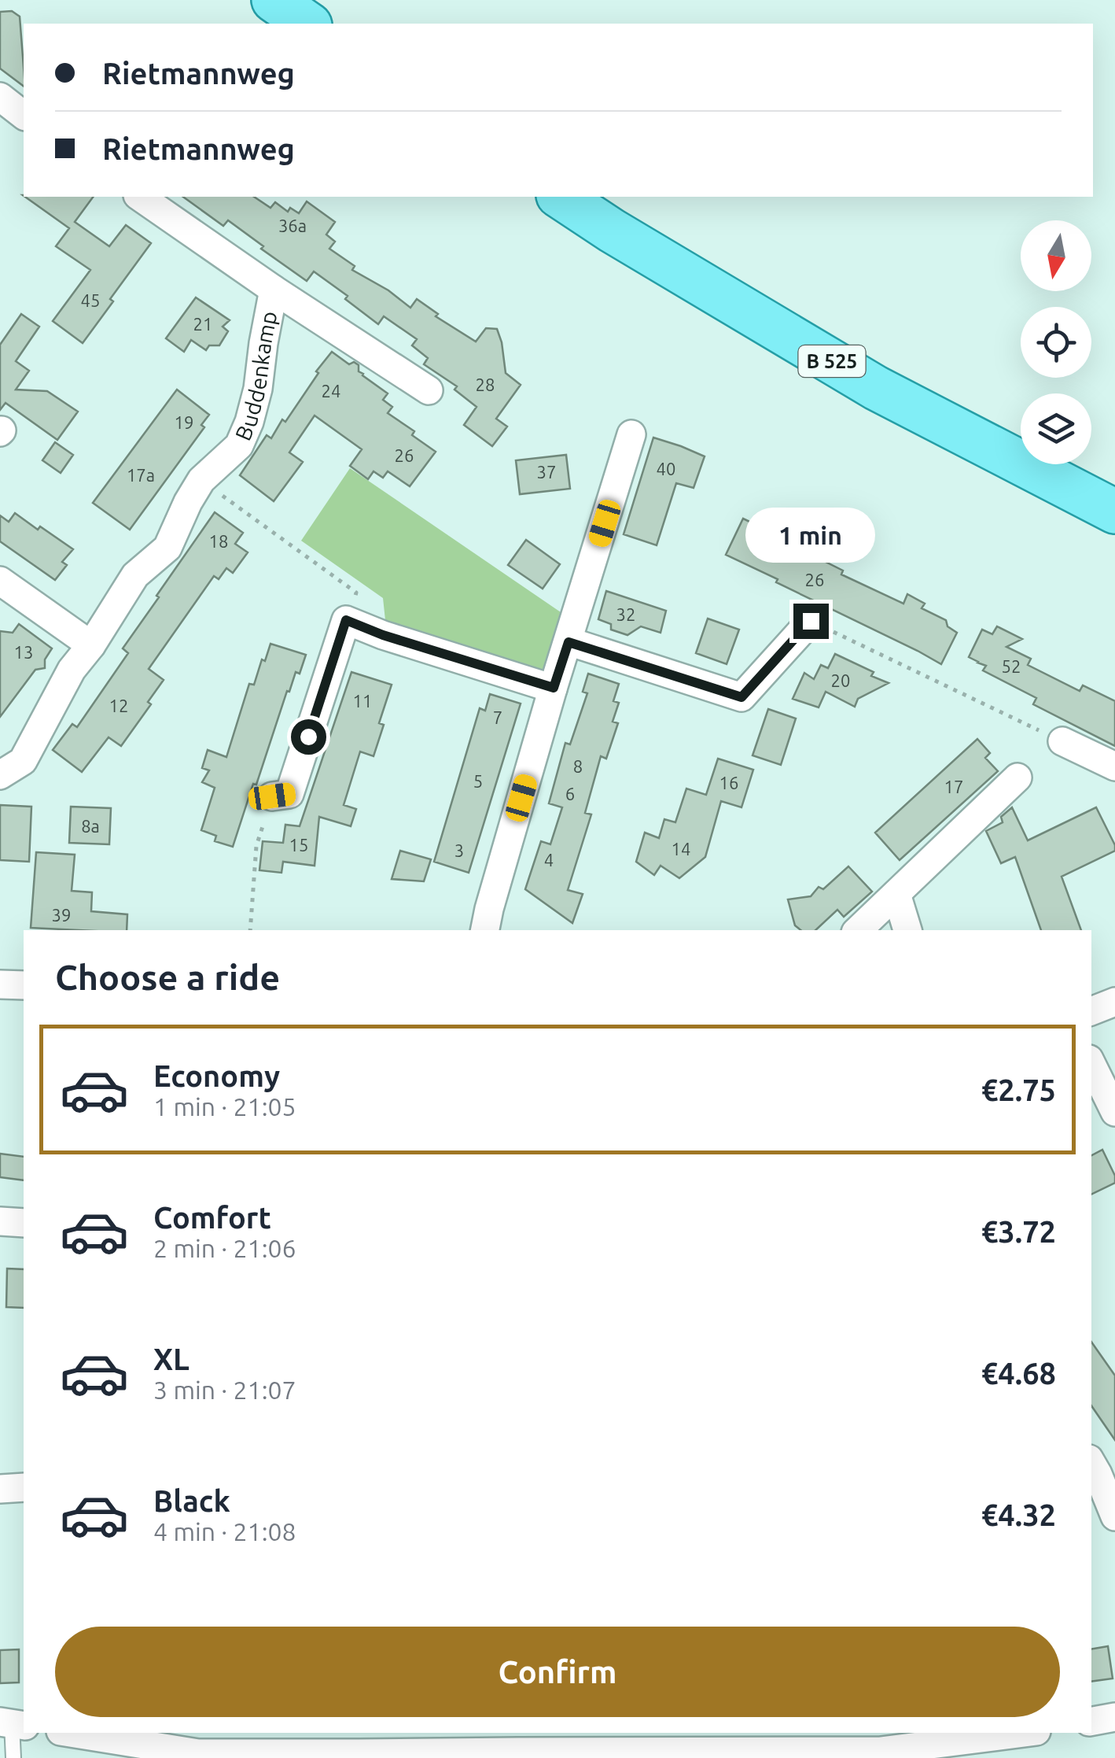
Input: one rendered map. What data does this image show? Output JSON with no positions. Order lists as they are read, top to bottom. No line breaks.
{"streets":{"main road":["B 525"],"street":["Buddenkamp"]},"house_numbers":["36a","45","21","28","24","19","26","40","37","17a","18","26","32","13","52","20","11","12","7","8","5","16","17","6","8a","15","14","3","4","39"],"north":"bottom","page":{"banner":["Rietmannweg","Rietmannweg"],"bubble":"1 min","heading":"Choose a ride","list":[{"name":"Economy","note":"1 min · 21:05","value":"€2.75"},{"name":"Comfort","note":"2 min · 21:06","value":"€3.72"},{"name":"XL","note":"3 min · 21:07","value":"€4.68"},{"name":"Black","note":"4 min · 21:08","value":"€4.32"}],"buttons":"Confirm"}}
